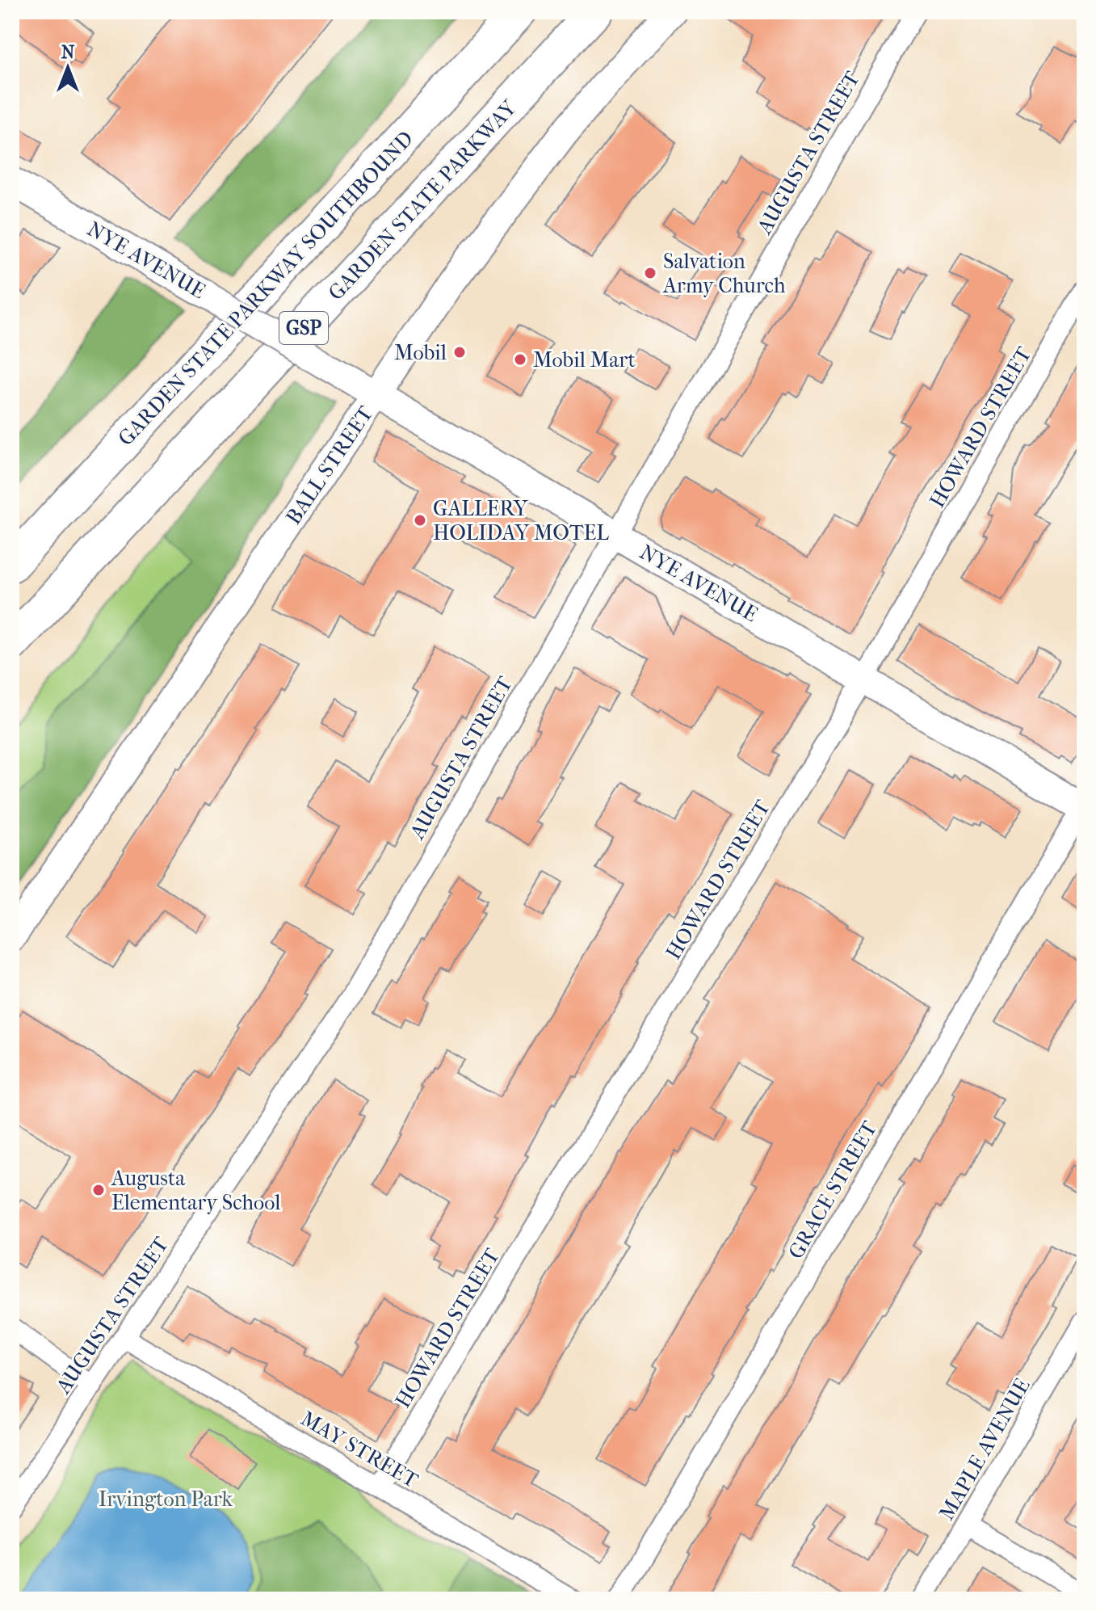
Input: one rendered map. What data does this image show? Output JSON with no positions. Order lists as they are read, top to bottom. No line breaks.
{"streets":{"highway":["GARDEN STATE PARKWAY","GARDEN STATE PARKWAY SOUTHBOUND","GSP"],"street":["AUGUSTA STREET","NYE AVENUE","HOWARD STREET","BALL STREET","GRACE STREET","MAY STREET","MAPLE AVENUE"]},"crossings":[["AUGUSTA STREET","NYE AVENUE"],["AUGUSTA STREET","MAY STREET"],["NYE AVENUE","HOWARD STREET"],["NYE AVENUE","BALL STREET"],["NYE AVENUE","GRACE STREET"],["HOWARD STREET","MAY STREET"]],"parks":["Irvington Park"],"places":["Salvation Army Church","Mobil","Mobil Mart","GALLERY HOLIDAY MOTEL","Augusta Elementary School"],"north":"top"}
